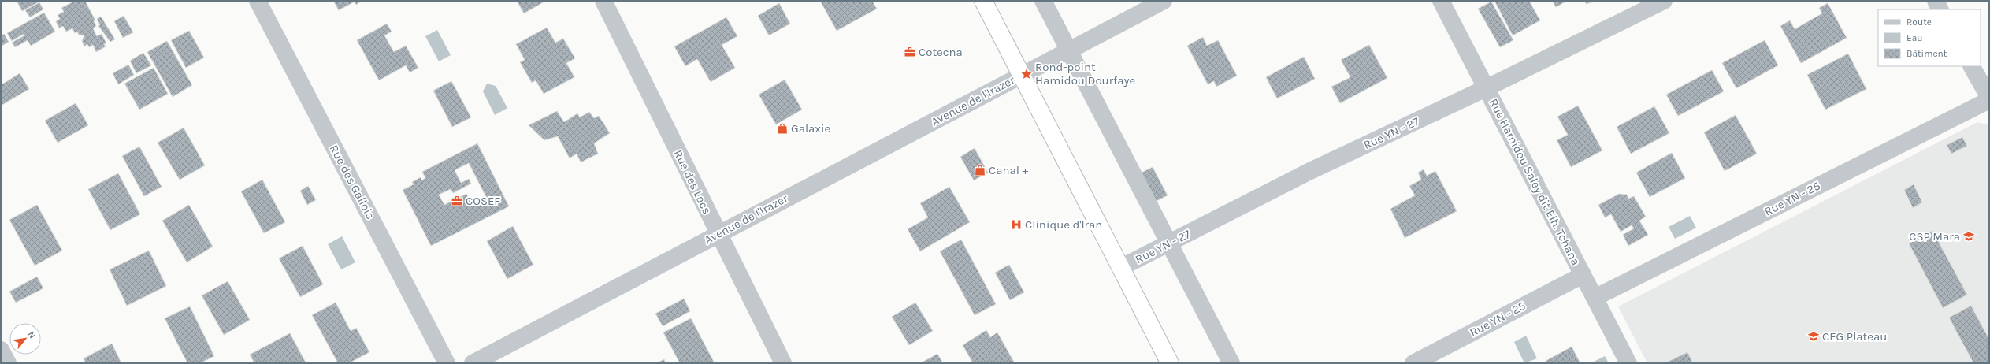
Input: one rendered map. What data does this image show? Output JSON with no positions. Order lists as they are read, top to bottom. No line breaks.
{"streets":{"street":["Avenue de l'Irazer","Rue YN - 27","Rue des Gallois","Rue des Lacs","Rue Hamidou Saley dit Elh. Tchana","Rue YN - 25"]},"crossings":[["Avenue de l'Irazer","Rue des Lacs"],["Rue YN - 27","Rue Hamidou Saley dit Elh. Tchana"],["Rue Hamidou Saley dit Elh. Tchana","Rue YN - 25"]],"places":{"office":["Cotecna","COSEF"],"place":["Rond-point Hamidou Dourfaye"],"shop":["Galaxie","Canal +"],"hospital":["Clinique d'Iran"],"school or university":["CSP Mara","CEG Plateau"]},"legend":["Route","Eau","Bâtiment"],"north":"top right"}
